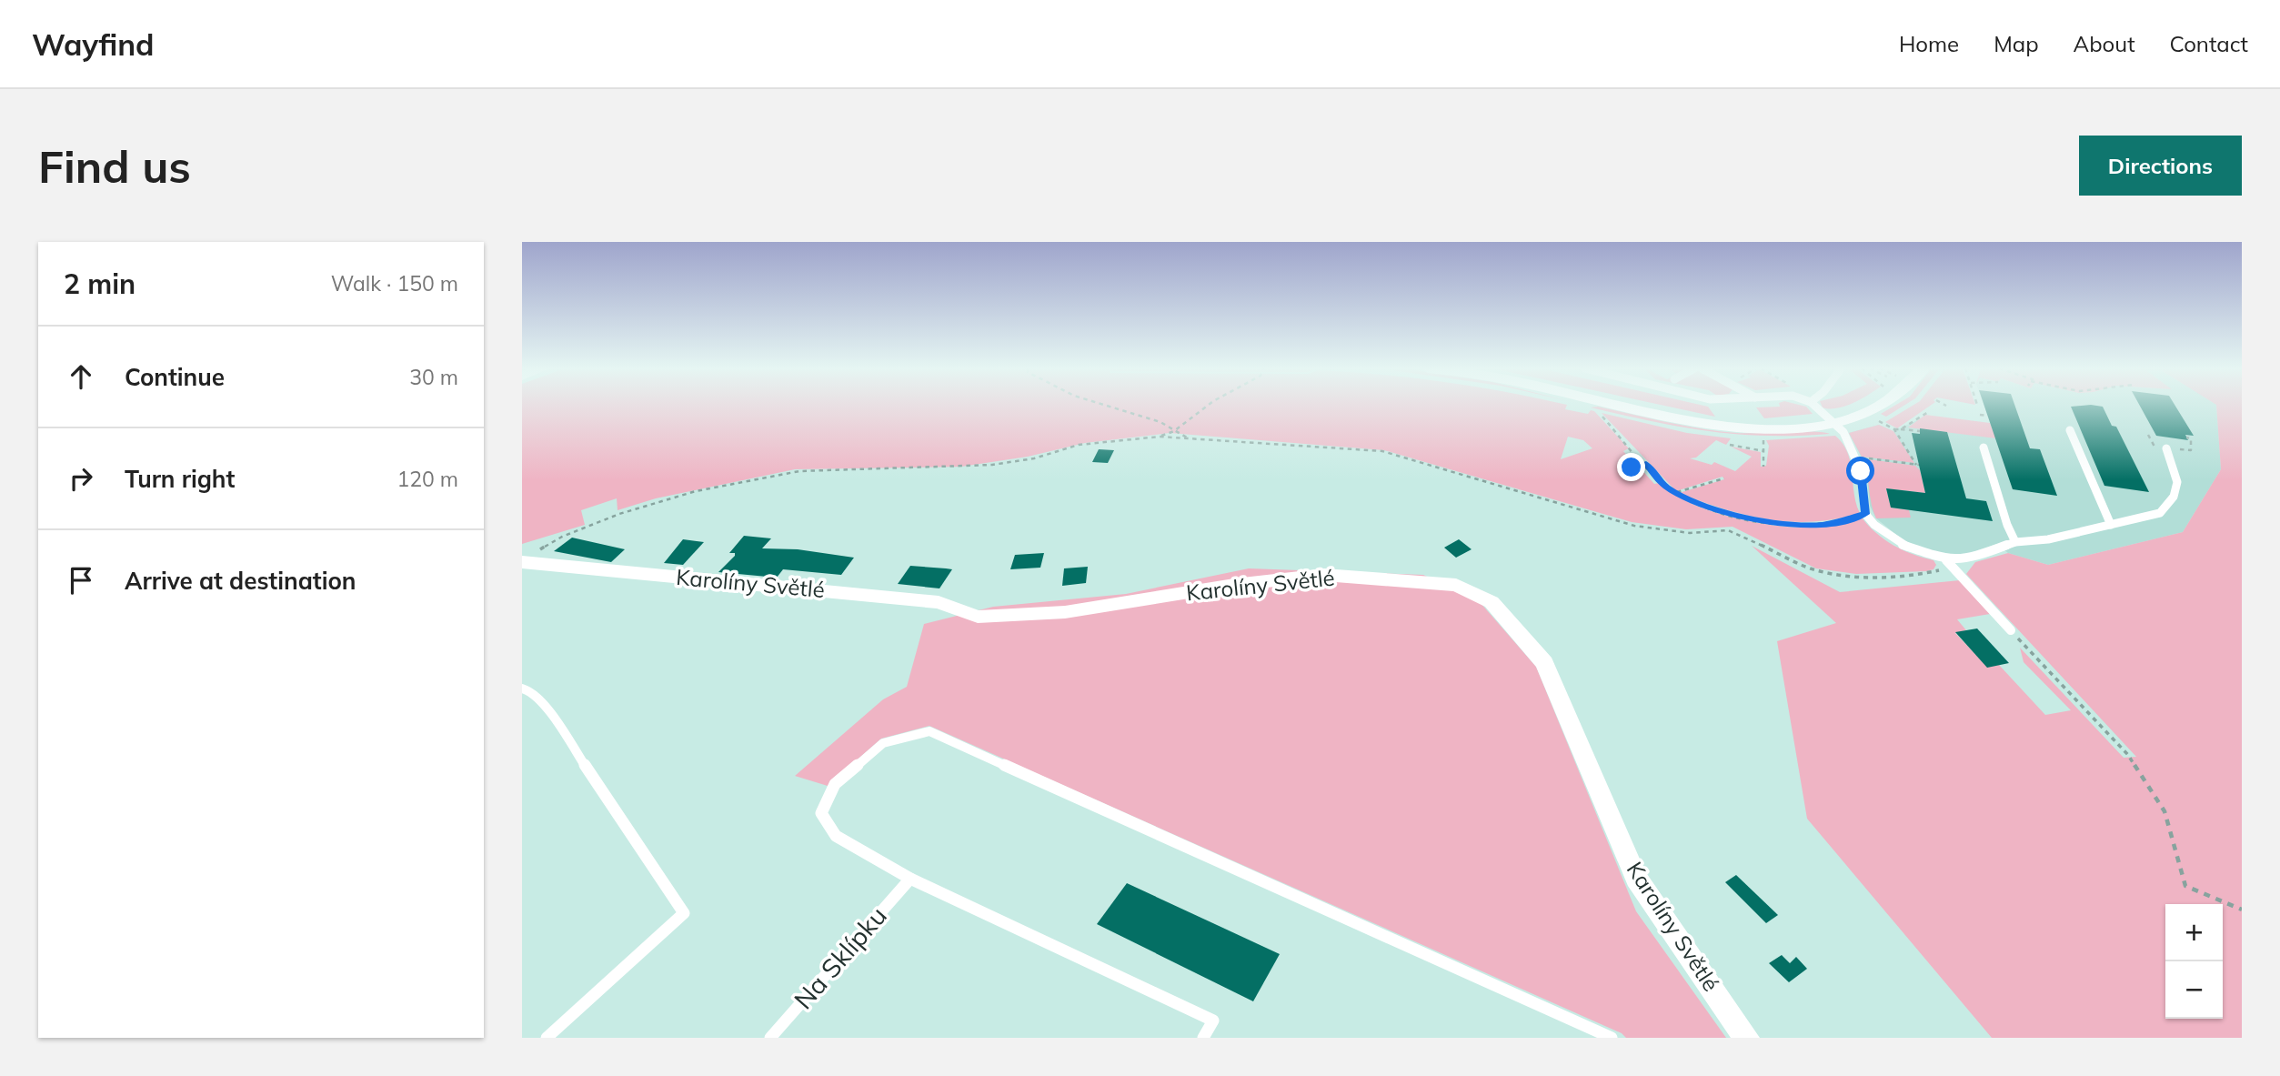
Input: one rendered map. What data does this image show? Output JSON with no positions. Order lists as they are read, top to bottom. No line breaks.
{"streets":{"street":["Karolíny Světlé"],"lane":["Na Sklípku"]},"page":{"header":"Wayfind","nav":["Home","Map","About","Contact"],"buttons":"Directions","title":"Find us","heading":["2 min","Walk · 150 m"],"list":[["Continue","30 m"],["Turn right","120 m"],"Arrive at destination"],"map_buttons":["+","−"]}}
